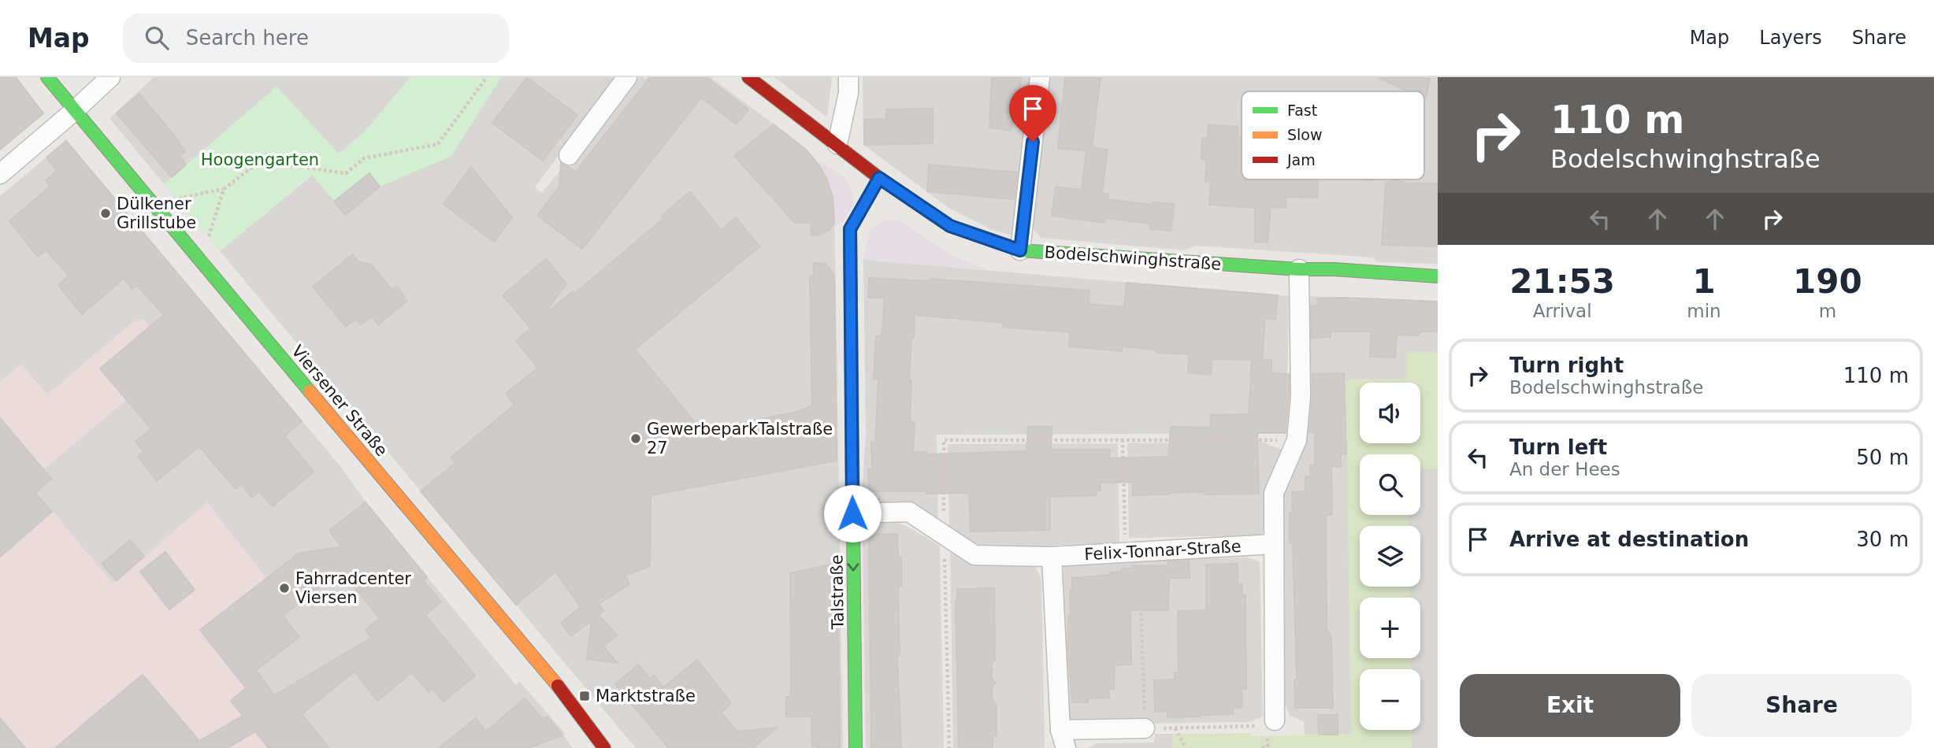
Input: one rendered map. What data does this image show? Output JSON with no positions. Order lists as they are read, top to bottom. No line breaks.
{"streets":{"street":["Bodelschwinghstraße","Viersener Straße","Felix-Tonnar-Straße","Talstraße"]},"crossings":[["Bodelschwinghstraße","Talstraße"],["Felix-Tonnar-Straße","Talstraße"]],"one_way":["Talstraße"],"parks":["Hoogengarten"],"places":{"other":["Dülkener Grillstube","GewerbeparkTalstraße 27","Fahrradcenter Viersen"],"transit":["Marktstraße"]},"legend":["Fast","Slow","Jam"],"page":{"header":"Map","search":"Search here","nav":["Map","Layers","Share"],"turn":["110 m","Bodelschwinghstraße"],"eta":["21:53","Arrival","1","min","190","m"],"list":[{"name":"Turn right","note":"Bodelschwinghstraße","value":"110 m"},{"name":"Turn left","note":"An der Hees","value":"50 m"},{"name":"Arrive at destination","value":"30 m"}],"map_buttons":["+","−"],"buttons":["Exit","Share"]}}
